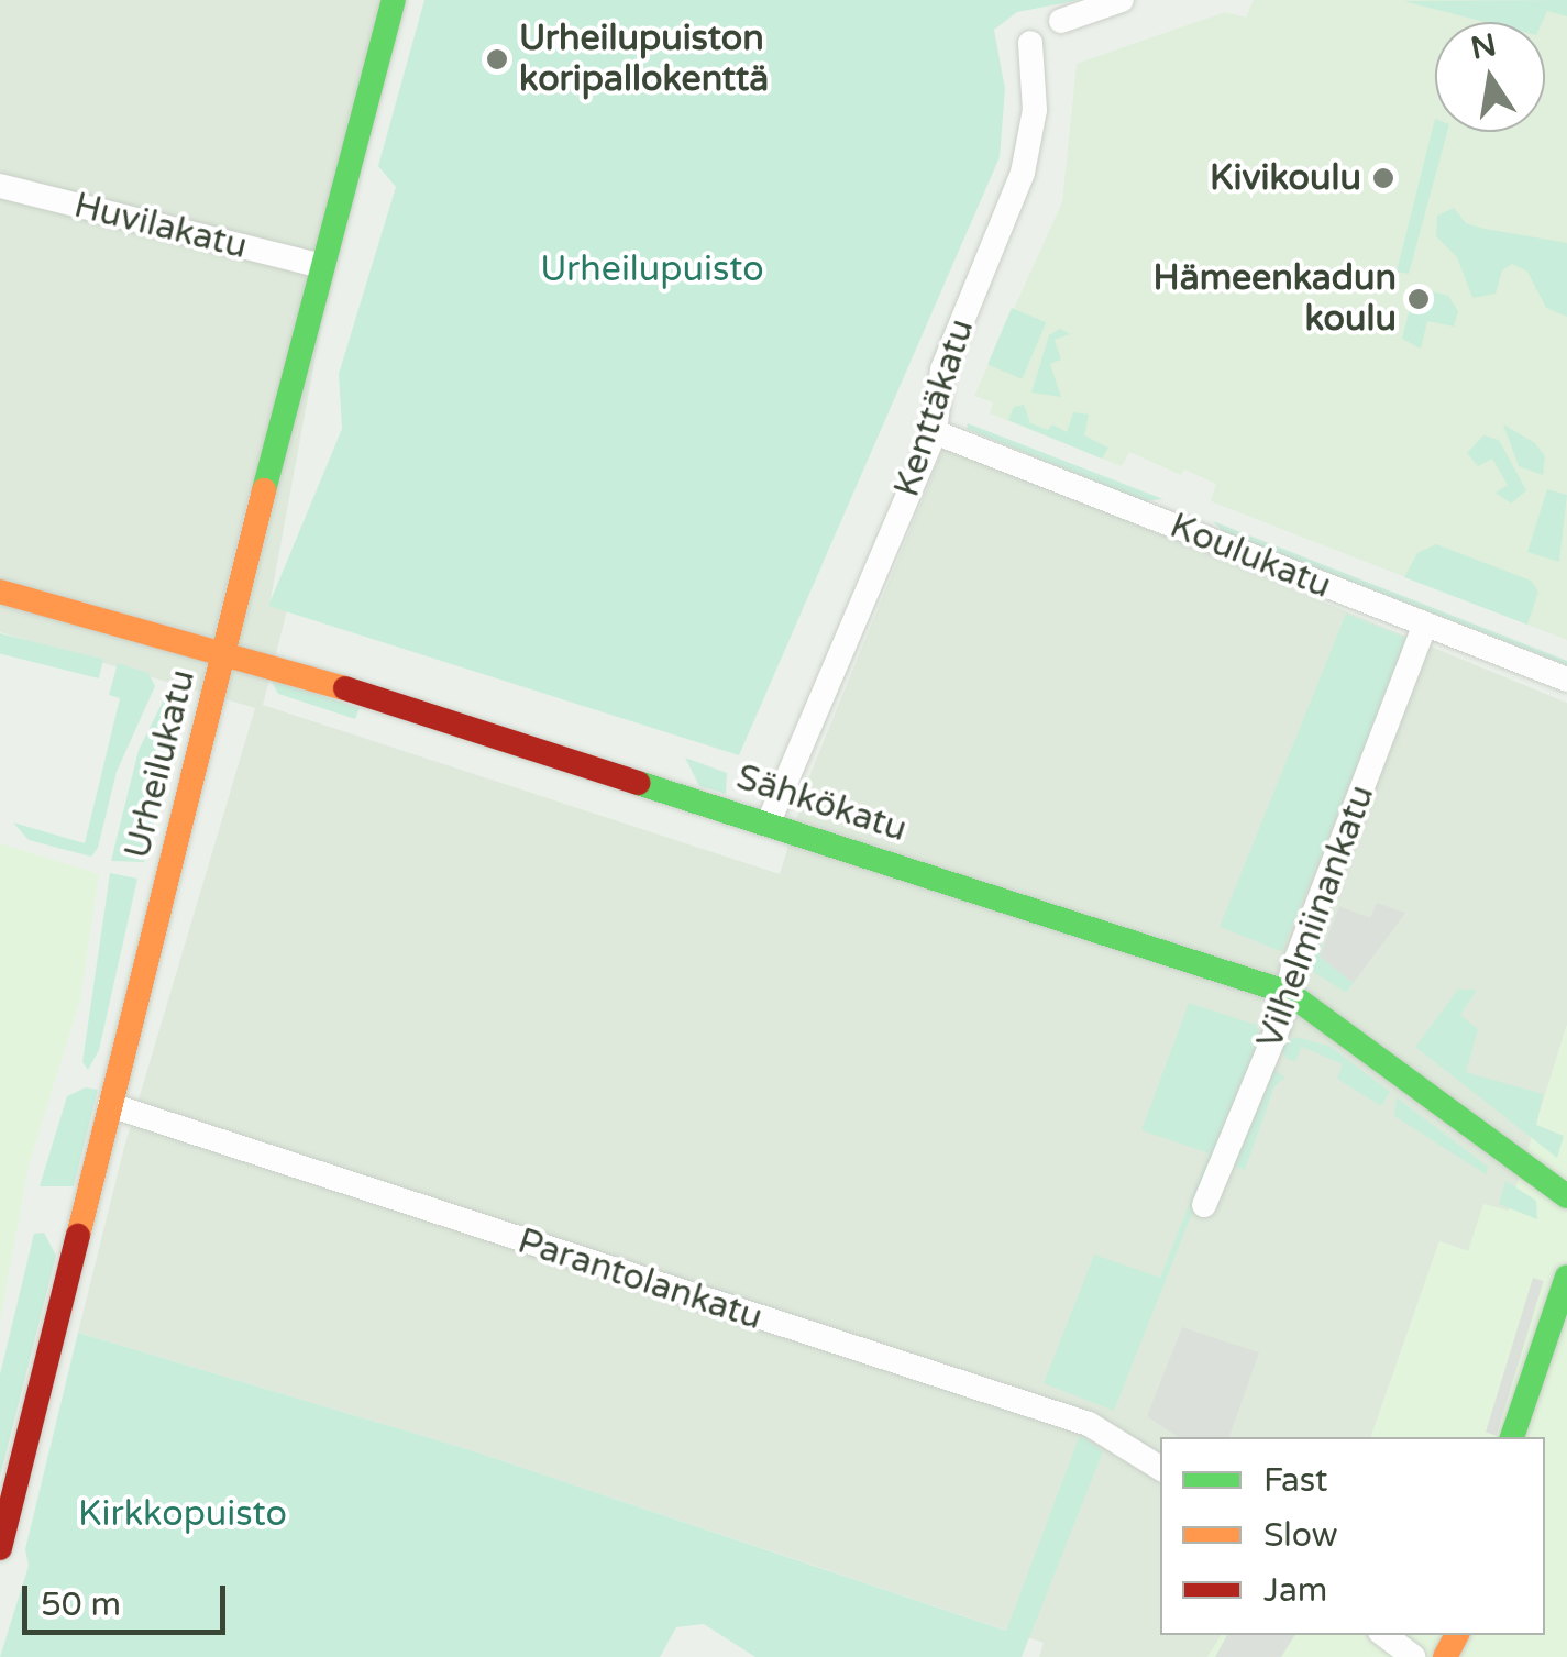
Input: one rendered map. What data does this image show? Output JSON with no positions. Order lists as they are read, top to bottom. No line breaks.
{"streets":{"street":["Huvilakatu","Kenttäkatu","Koulukatu","Urheilukatu","Sähkökatu","Vilhelmiinankatu","Parantolankatu"]},"crossings":[["Huvilakatu","Urheilukatu"],["Kenttäkatu","Koulukatu"],["Kenttäkatu","Sähkökatu"],["Koulukatu","Vilhelmiinankatu"],["Urheilukatu","Sähkökatu"],["Urheilukatu","Parantolankatu"],["Sähkökatu","Vilhelmiinankatu"]],"parks":["Urheilupuisto","Kirkkopuisto"],"places":["Urheilupuiston koripallokenttä","Kivikoulu","Hämeenkadun koulu"],"legend":["Fast","Slow","Jam"],"scale_bar":"50 m","north":"top"}
